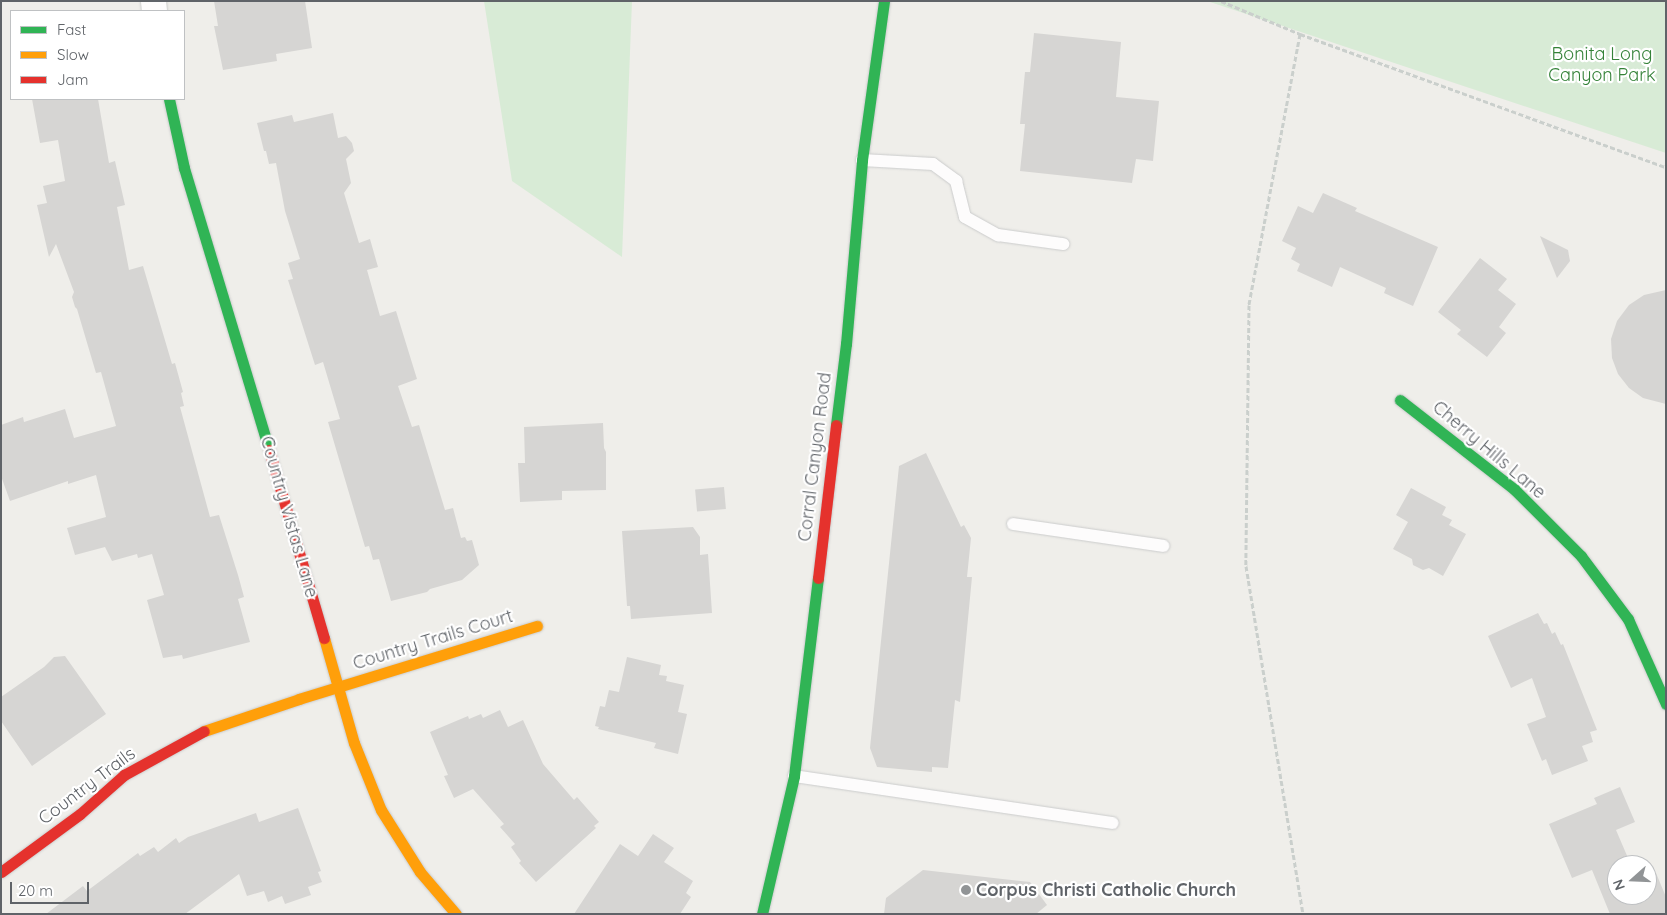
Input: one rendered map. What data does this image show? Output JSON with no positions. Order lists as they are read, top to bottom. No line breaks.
{"streets":{"street":["Cherry Hills Lane","Corral Canyon Road","Country Vistas Lane","Country Trails Court","Country Trails"]},"crossings":[["Country Vistas Lane","Country Trails Court"],["Country Vistas Lane","Country Trails"],["Country Trails Court","Country Trails"]],"parks":["Bonita Long Canyon Park"],"places":["Corpus Christi Catholic Church"],"legend":["Fast","Slow","Jam"],"scale_bar":"20 m","north":"left"}
